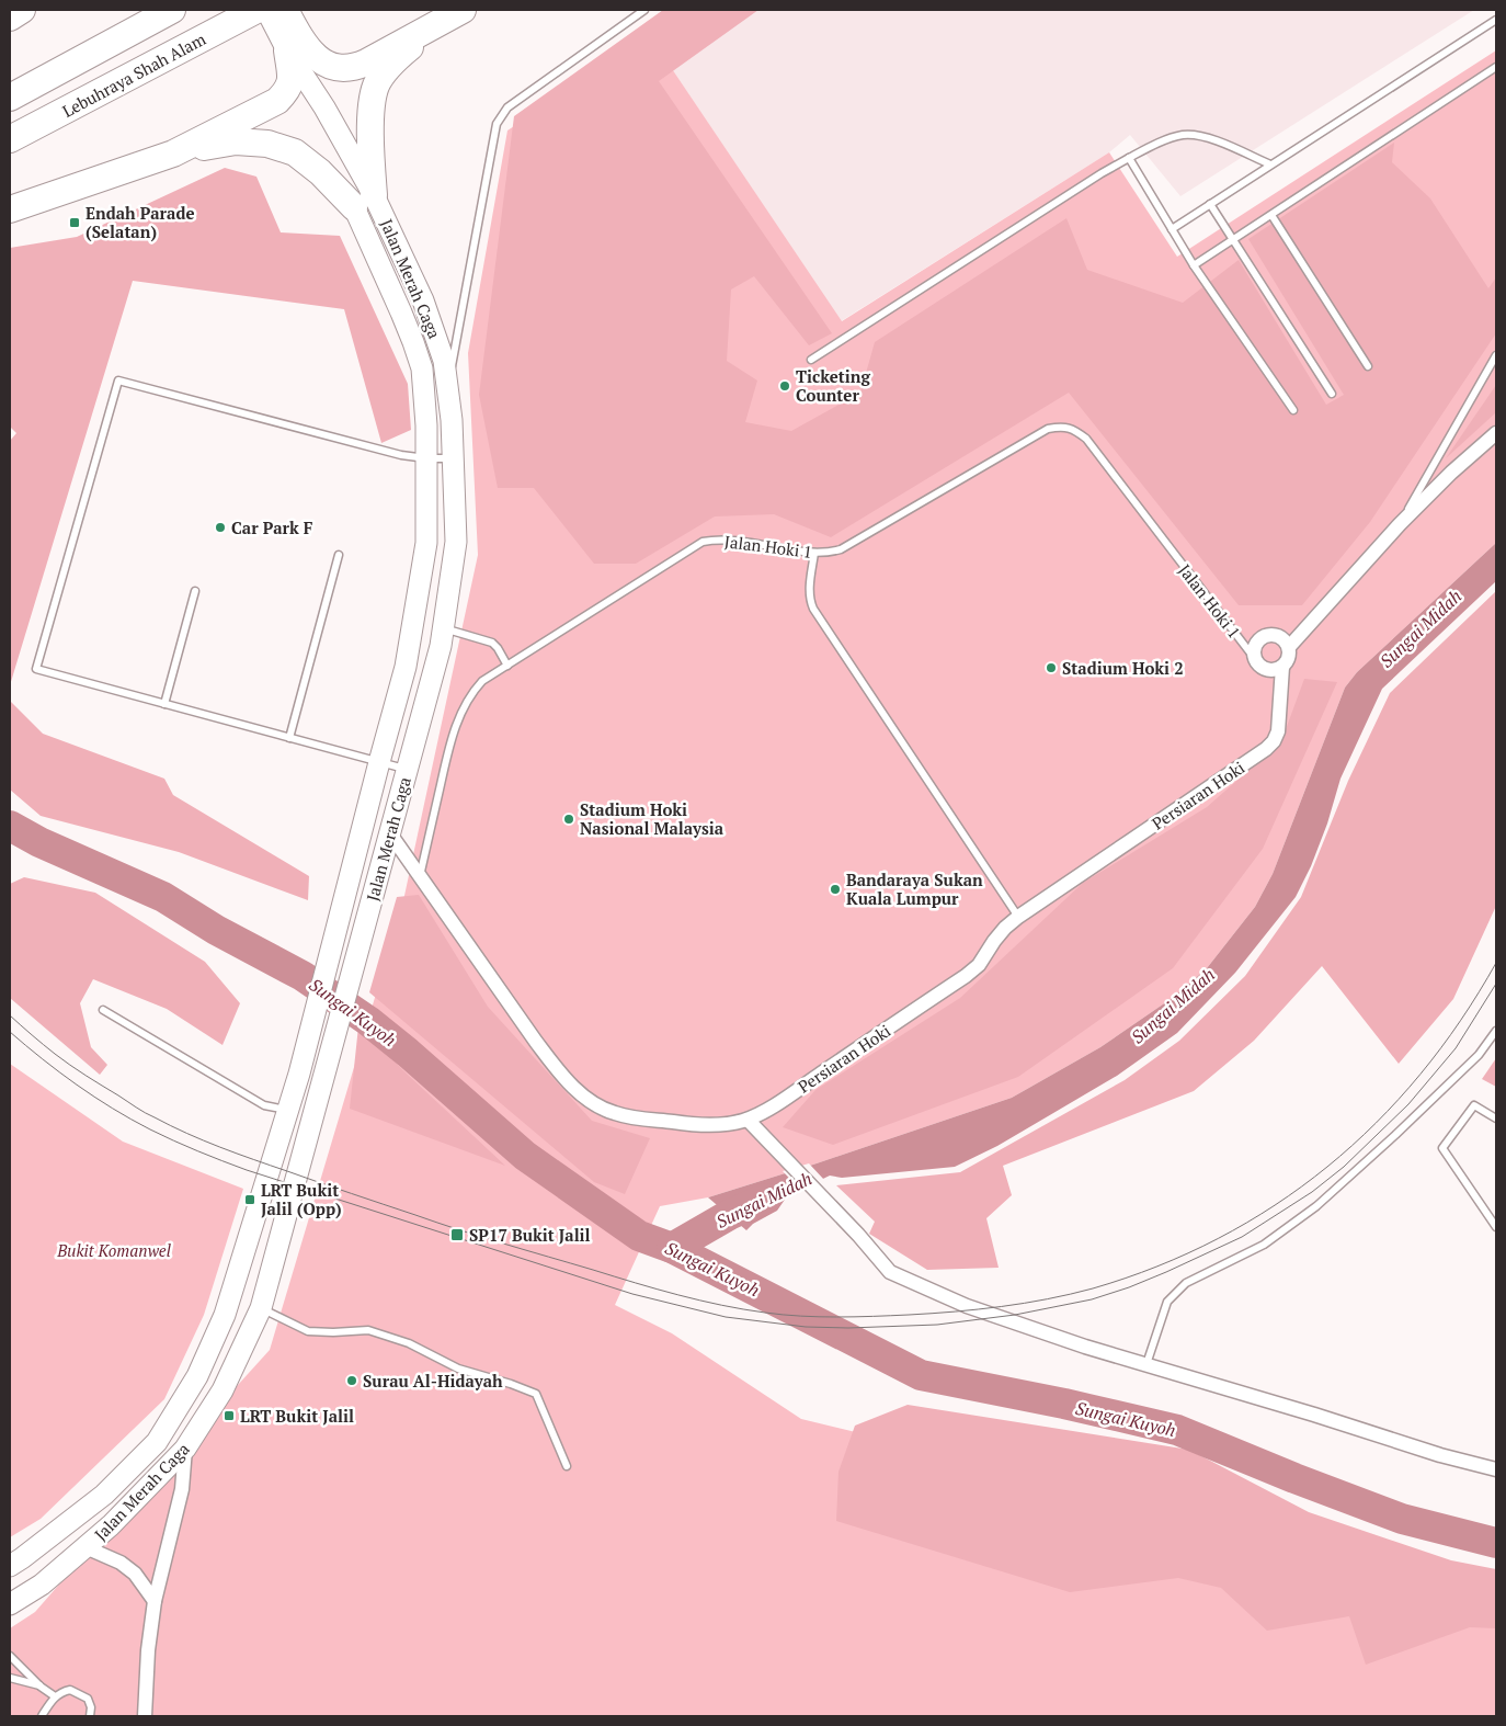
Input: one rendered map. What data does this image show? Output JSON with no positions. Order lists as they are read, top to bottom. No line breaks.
{"streets":{"highway":["Lebuhraya Shah Alam"],"street":["Jalan Merah Caga","Persiaran Hoki"],"lane":["Jalan Hoki 1"]},"crossings":[["Jalan Merah Caga","Persiaran Hoki"],["Jalan Hoki 1","Persiaran Hoki"]],"water":["Sungai Midah","Sungai Kuyoh"],"parks":["Bukit Komanwel"],"places":{"transit":["Endah Parade (Selatan)","LRT Bukit Jalil (Opp)","SP17 Bukit Jalil","LRT Bukit Jalil"],"other":["Ticketing Counter","Car Park F","Stadium Hoki 2","Stadium Hoki Nasional Malaysia","Bandaraya Sukan Kuala Lumpur","Surau Al-Hidayah"]}}
